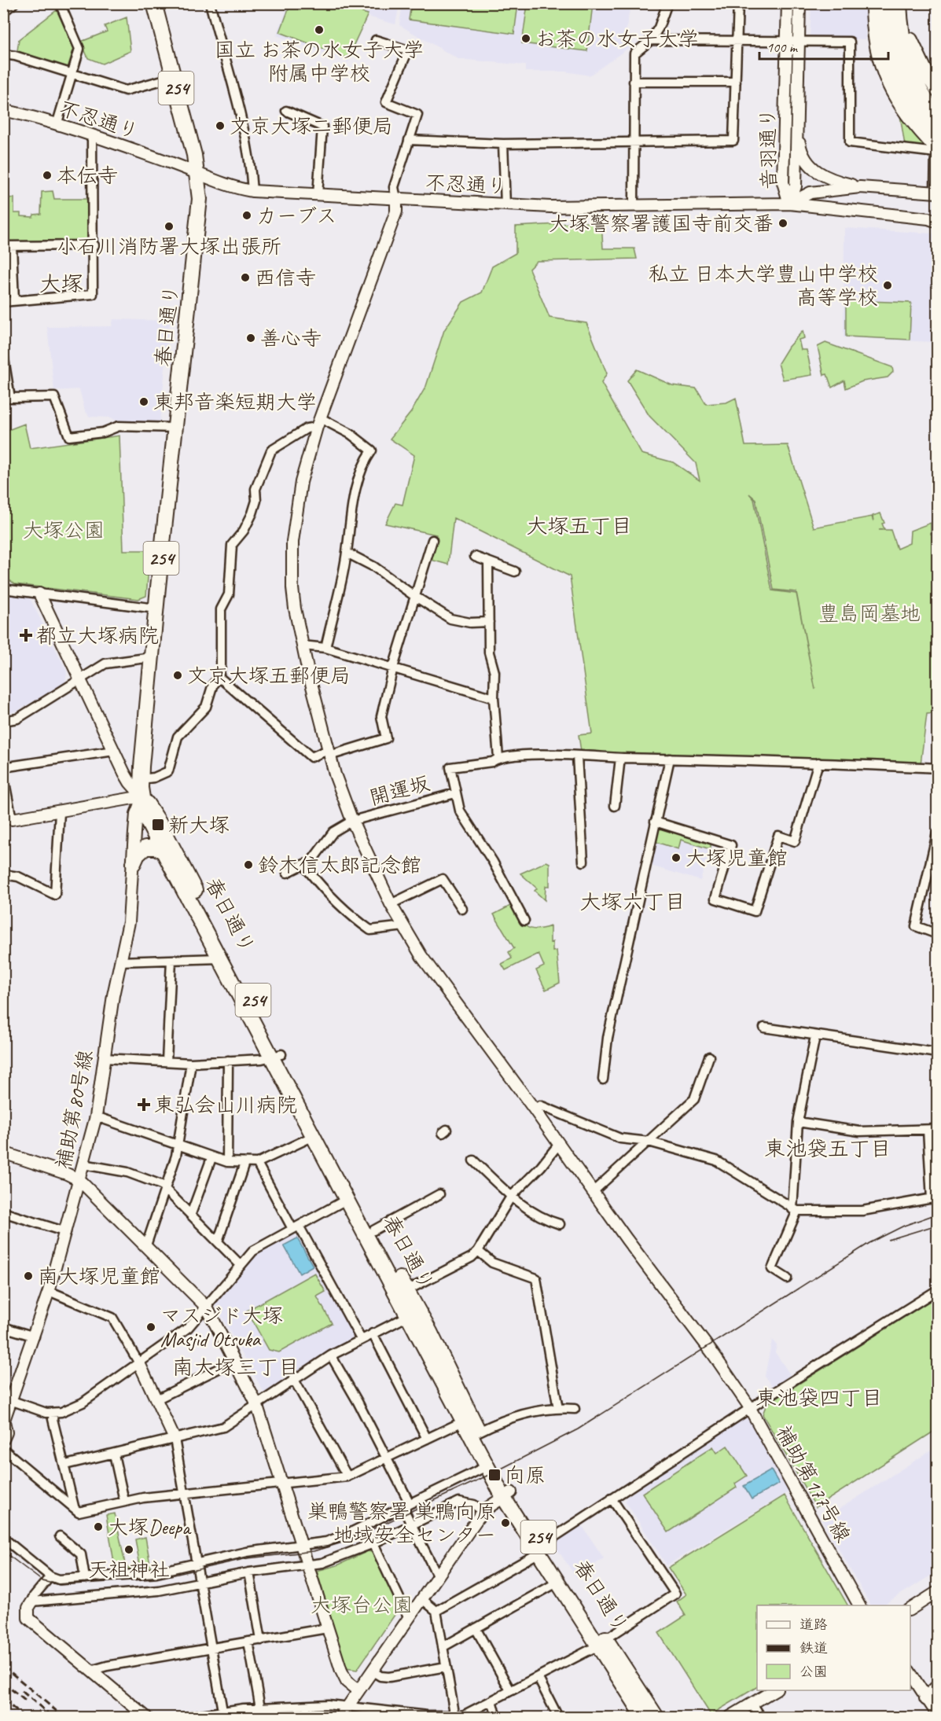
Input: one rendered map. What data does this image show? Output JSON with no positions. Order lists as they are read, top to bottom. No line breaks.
{"streets":{"highway":["254","春日通り"],"street":["不忍通り","音羽通り","開運坂","補助第80号線","補助第177号線"]},"crossings":[["不忍通り","音羽通り"],["不忍通り","春日通り"],["不忍通り","補助第177号線"],["春日通り","補助第80号線"],["開運坂","補助第177号線"]],"districts":["大塚","大塚五丁目","大塚六丁目","東池袋五丁目","南大塚三丁目","東池袋四丁目"],"parks":["大塚公園","豊島岡墓地","大塚台公園"],"places":{"other":["国立 お茶の水女子大学 附属中学校","お茶の水女子大学","文京大塚二郵便局","本伝寺","カーブス","大塚警察署護国寺前交番","小石川消防署大塚出張所","西信寺","私立 日本大学豊山中学校 高等学校","善心寺","東邦音楽短期大学","文京大塚五郵便局","大塚児童館","鈴木信太郎記念館","南大塚児童館","マスジド大塚 Masjid Otsuka","巣鴨警察署 巣鴨向原 地域安全センター","大塚Deepa","天祖神社"],"health":["都立大塚病院","東弘会山川病院"],"transit":["新大塚","向原"]},"legend":["道路","鉄道","公園"],"scale_bar":"100 m"}
